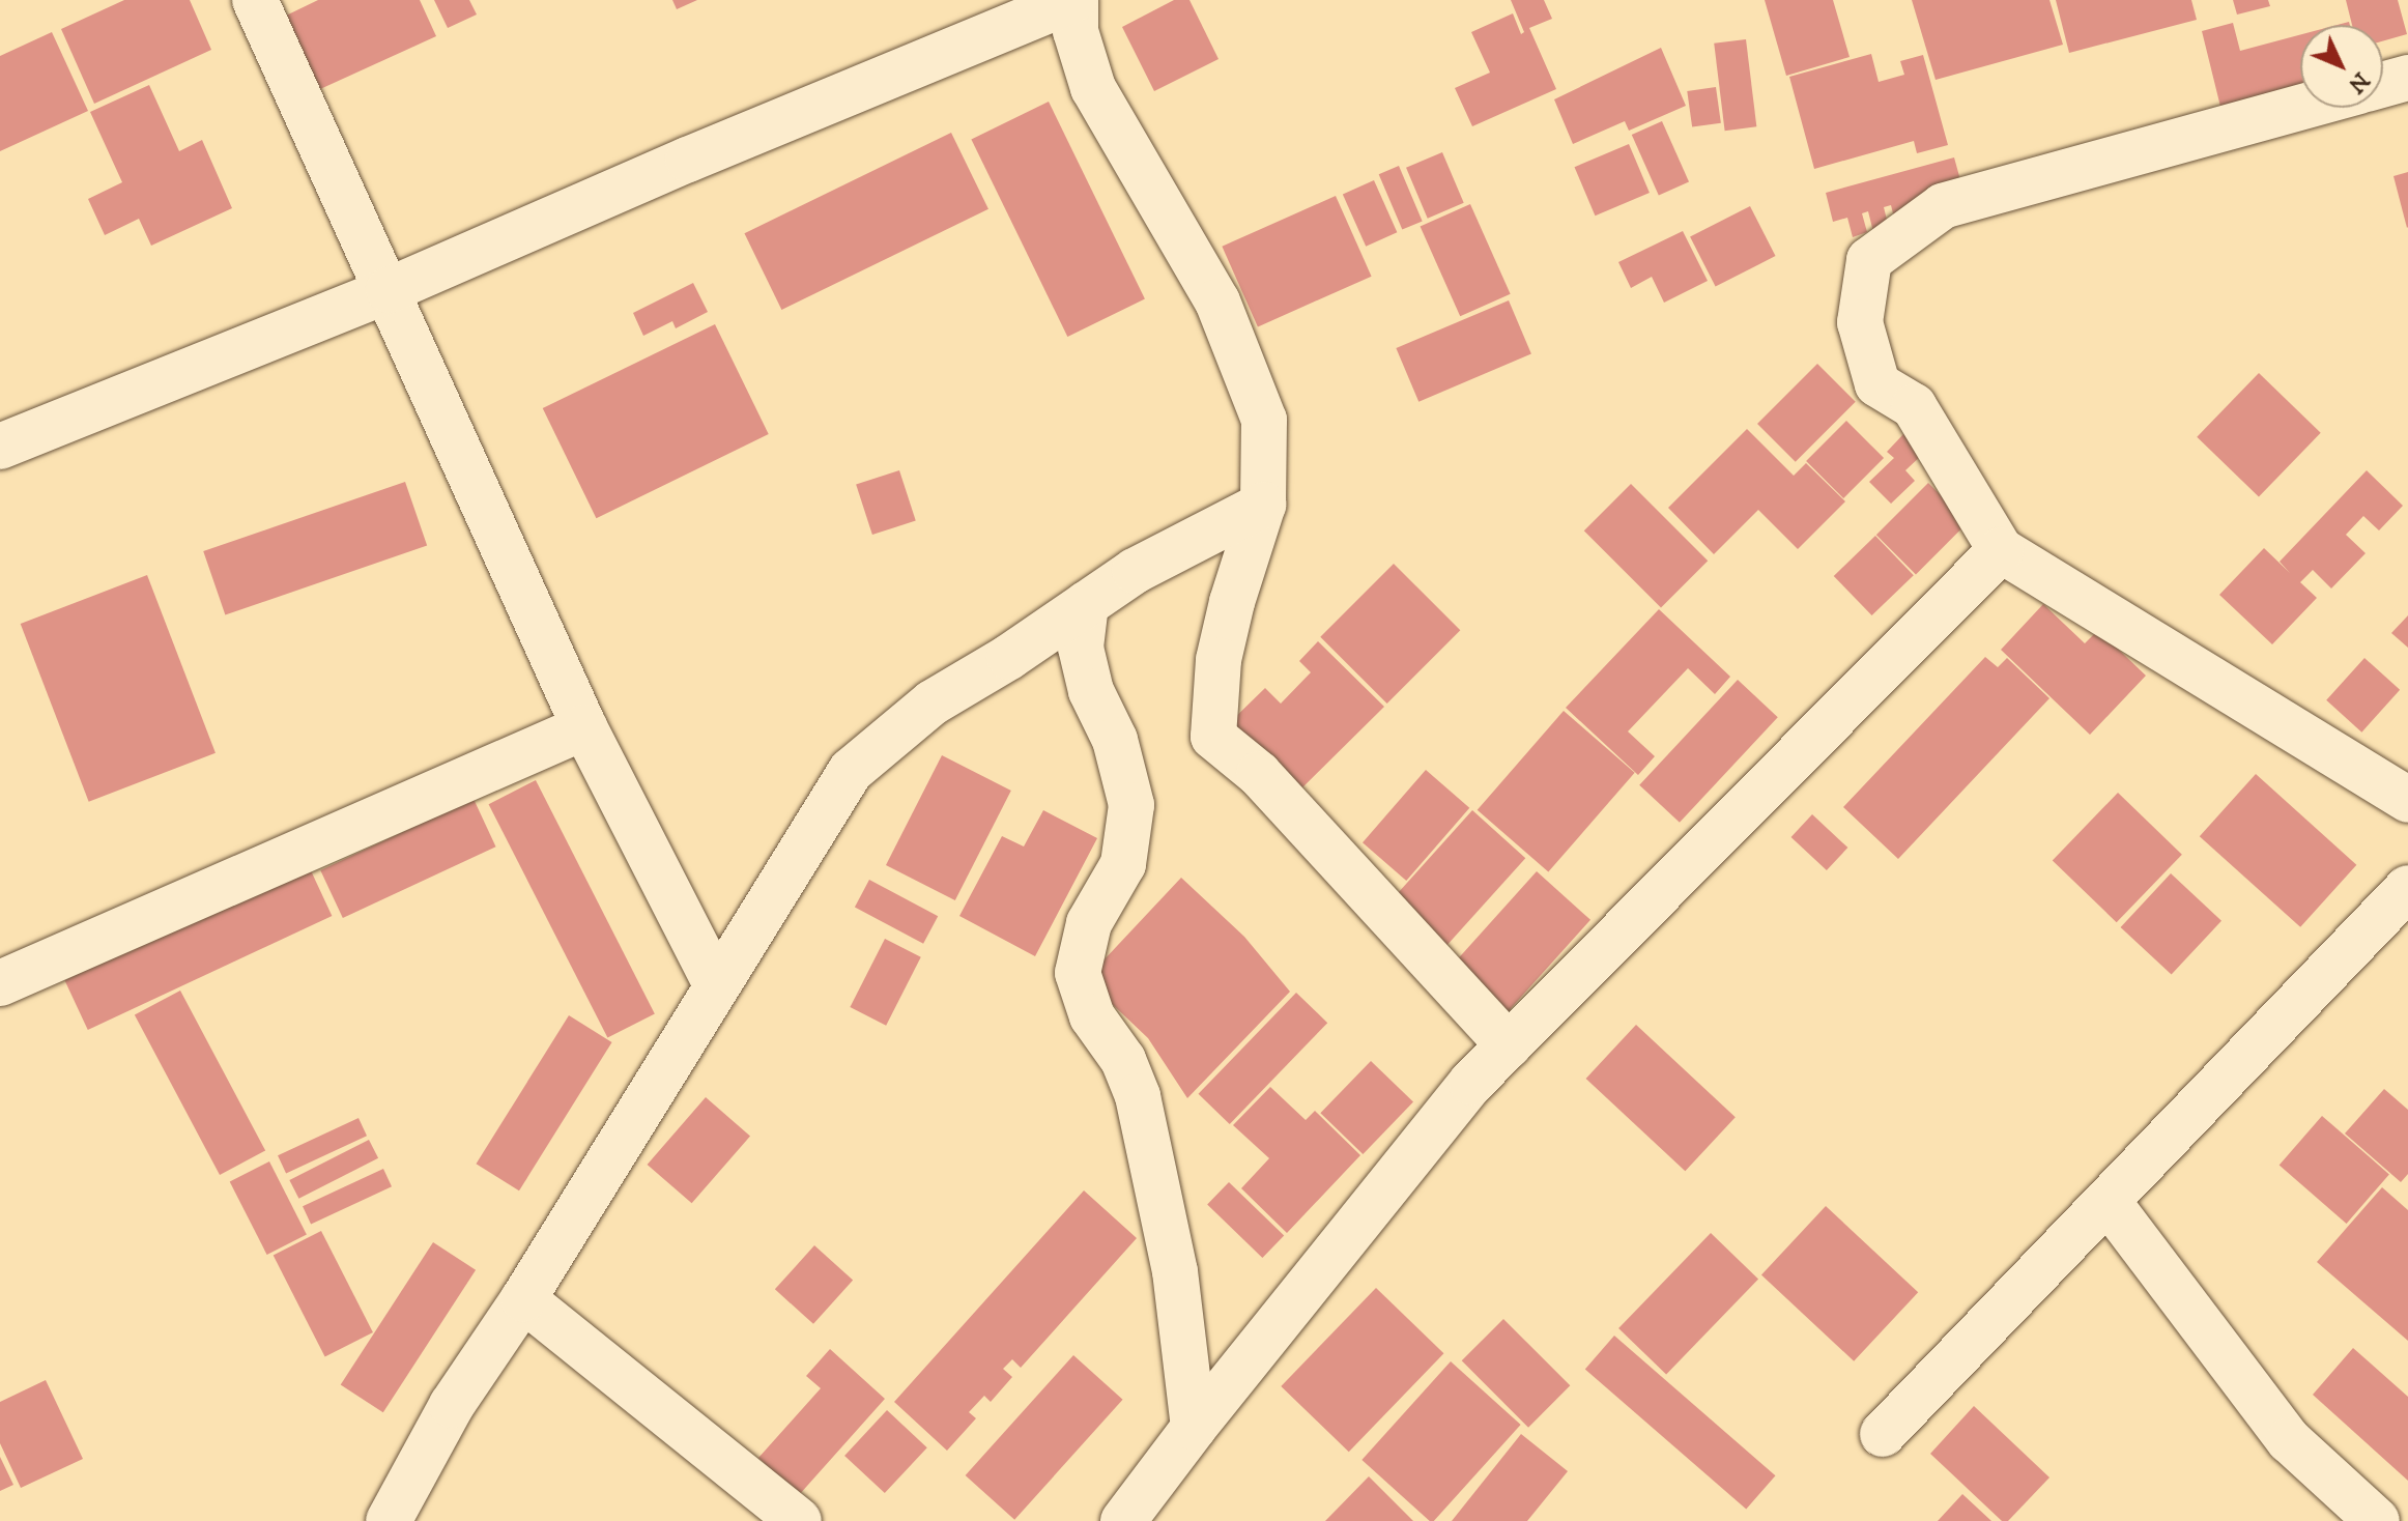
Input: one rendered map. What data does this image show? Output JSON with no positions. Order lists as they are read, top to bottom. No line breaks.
{"north":"bottom right"}
